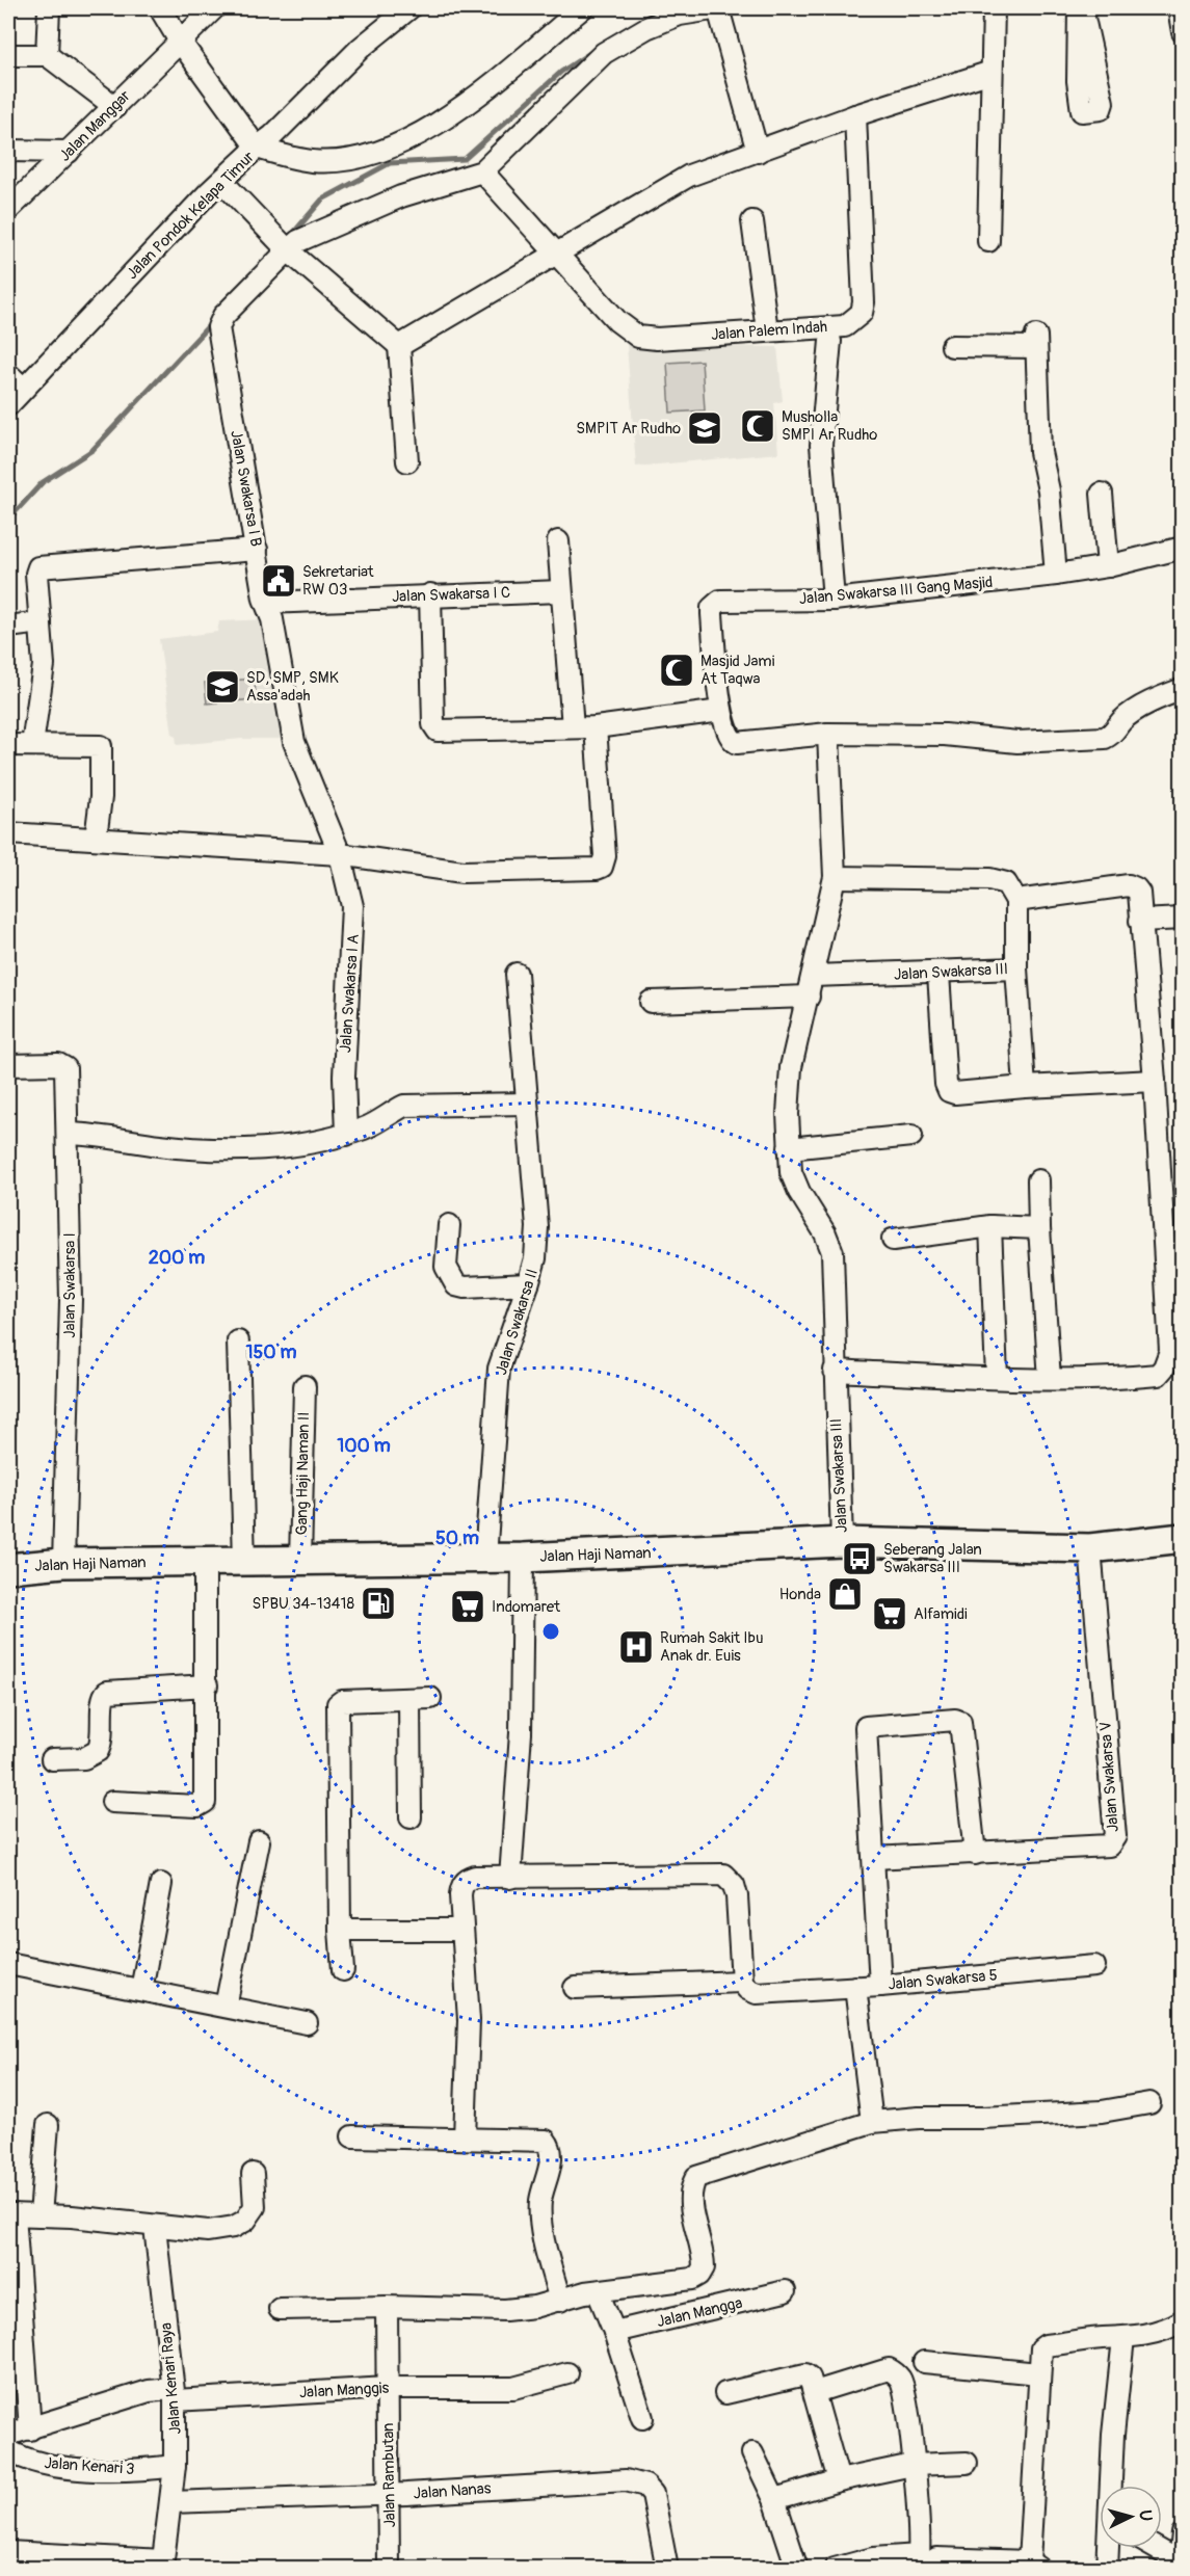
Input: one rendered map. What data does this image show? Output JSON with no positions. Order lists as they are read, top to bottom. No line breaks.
{"streets":{"street":["Jalan Manggar","Jalan Pondok Kelapa Timur","Jalan Palem Indah","Jalan Swakarsa I B","Jalan Swakarsa III Gang Masjid","Jalan Swakarsa I C","Jalan Swakarsa III","Jalan Swakarsa I A","Jalan Swakarsa I","Jalan Swakarsa II","Gang Haji Naman II","Jalan Haji Naman","Jalan Swakarsa V","Jalan Swakarsa 5","Jalan Mangga","Jalan Kenari Raya","Jalan Manggis","Jalan Kenari 3","Jalan Rambutan","Jalan Nanas"]},"crossings":[["Jalan Palem Indah","Jalan Swakarsa III Gang Masjid"],["Jalan Swakarsa I B","Jalan Swakarsa I C"],["Jalan Swakarsa I B","Jalan Swakarsa I A"],["Jalan Swakarsa III","Jalan Haji Naman"],["Jalan Swakarsa I","Jalan Haji Naman"],["Jalan Swakarsa II","Jalan Haji Naman"],["Gang Haji Naman II","Jalan Haji Naman"],["Jalan Haji Naman","Jalan Swakarsa V"],["Jalan Swakarsa V","Jalan Swakarsa 5"],["Jalan Kenari Raya","Jalan Manggis"],["Jalan Kenari Raya","Jalan Kenari 3"],["Jalan Kenari Raya","Jalan Nanas"],["Jalan Manggis","Jalan Rambutan"],["Jalan Rambutan","Jalan Nanas"]],"places":{"mosque":["Musholla SMPI Ar Rudho","Masjid Jami At Taqwa"],"school or university":["SMPIT Ar Rudho","SD, SMP, SMK Assa'adah"],"public building":["Sekretariat RW 03"],"bus stop":["Seberang Jalan Swakarsa III"],"shop":["Honda"],"fuel station":["SPBU 34-13418"],"supermarket":["Indomaret","Alfamidi"],"hospital":["Rumah Sakit Ibu Anak dr. Euis"]},"north":"right","rings":["200 m","150 m","100 m","50 m"]}
